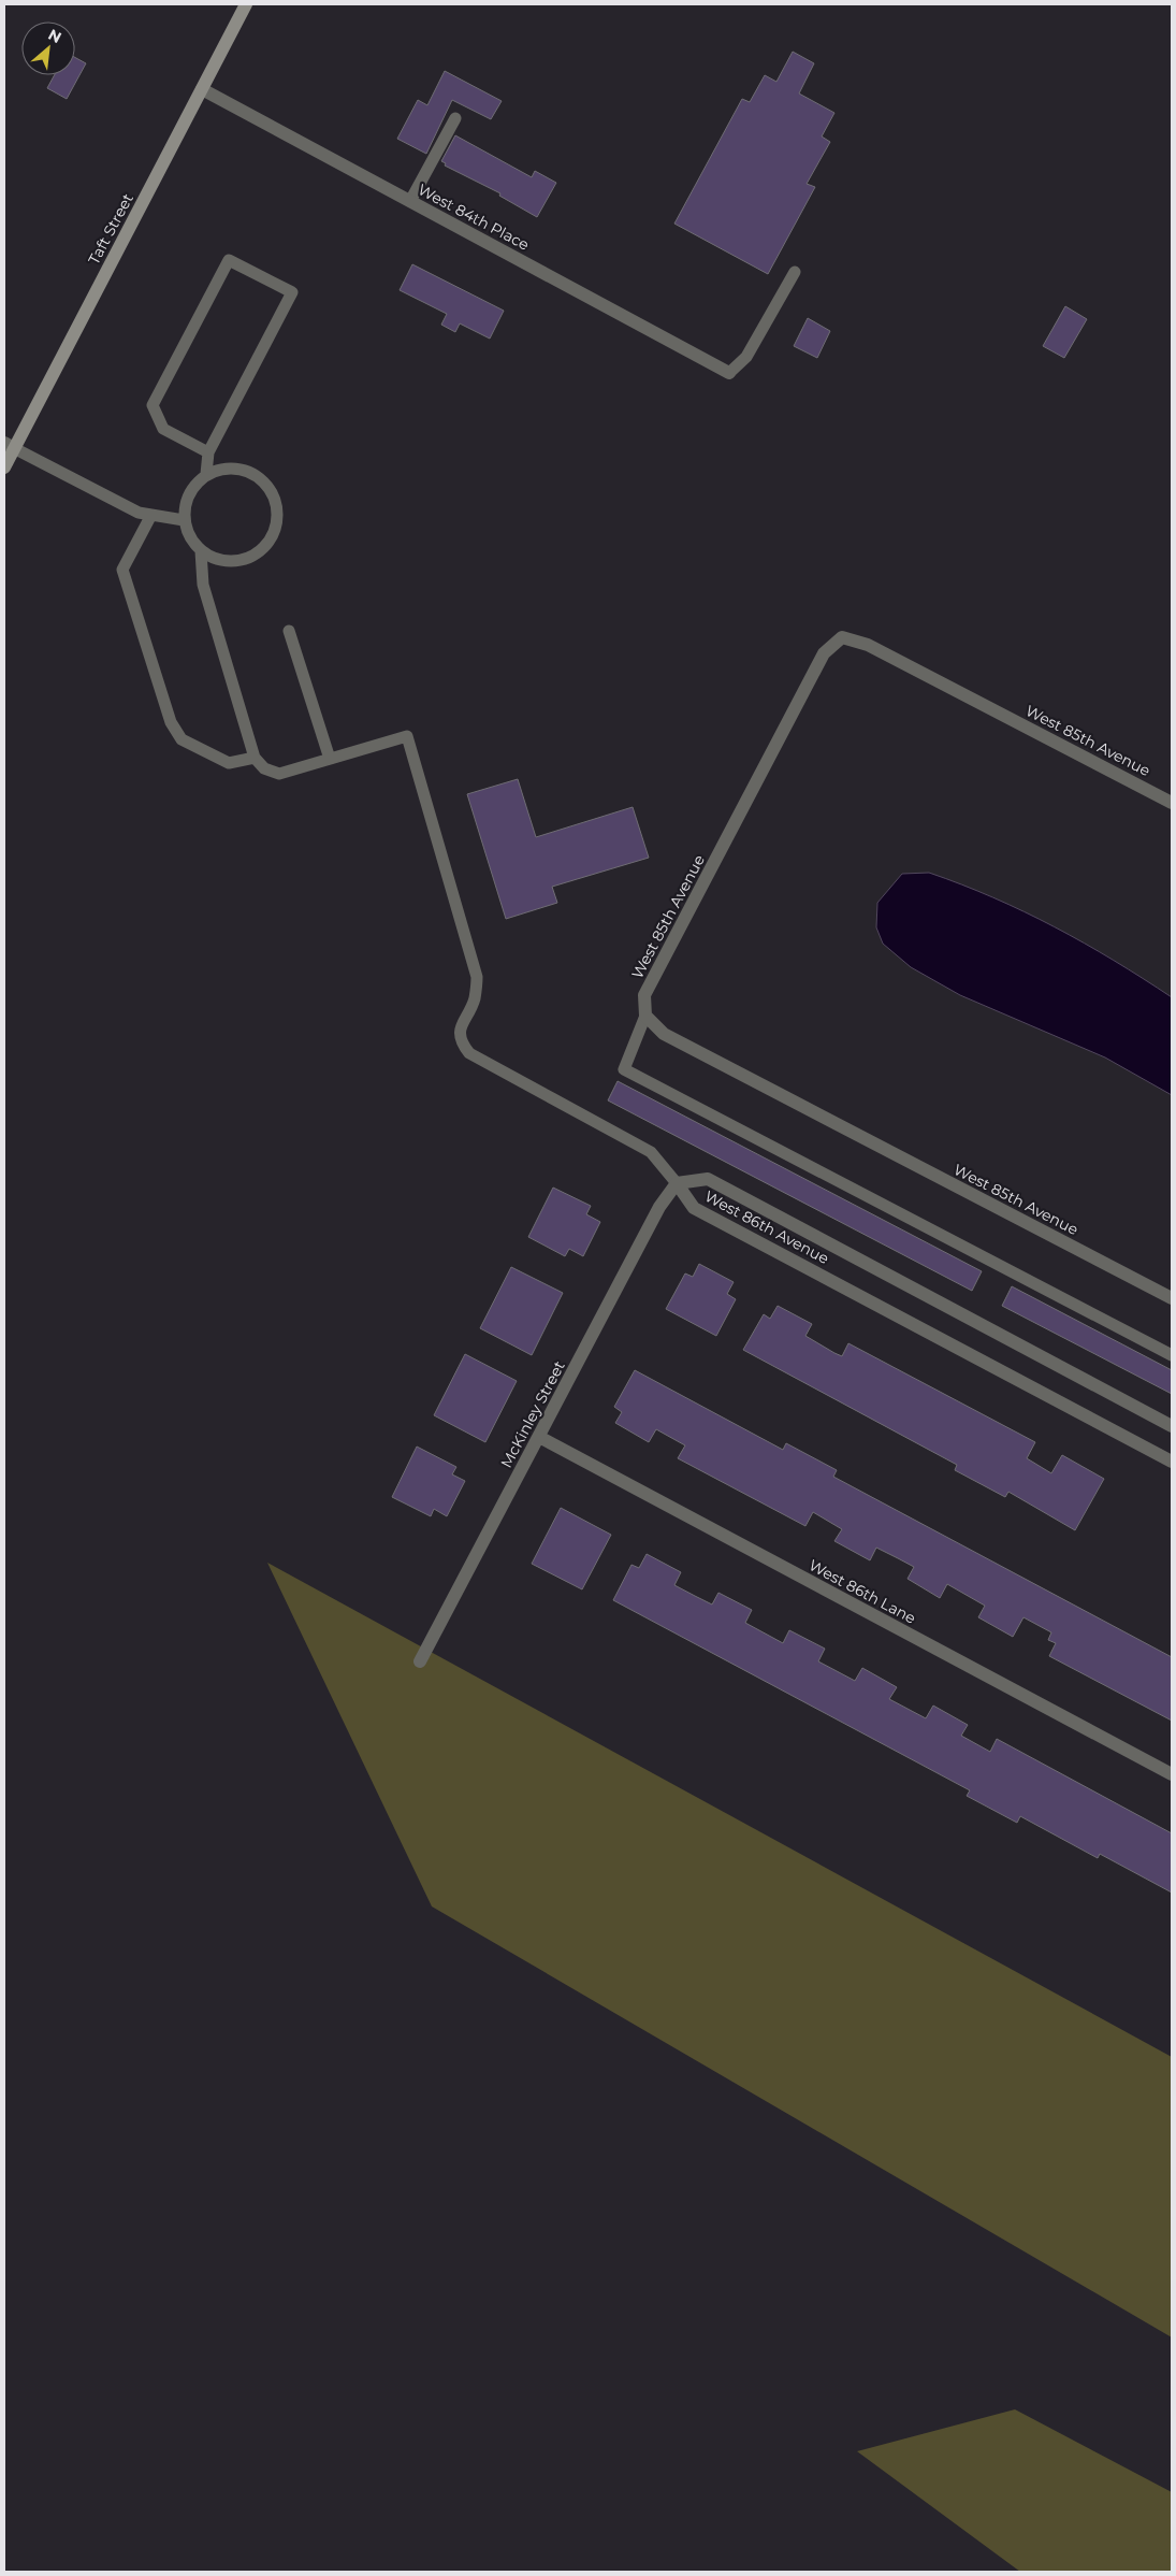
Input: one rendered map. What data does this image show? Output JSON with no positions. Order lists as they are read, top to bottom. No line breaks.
{"streets":{"main road":["Taft Street"],"street":["West 84th Place","West 85th Avenue","West 86th Avenue","McKinley Street","West 86th Lane"]},"crossings":[["West 84th Place","Taft Street"],["West 86th Avenue","McKinley Street"],["McKinley Street","West 86th Lane"]],"north":"top right"}
